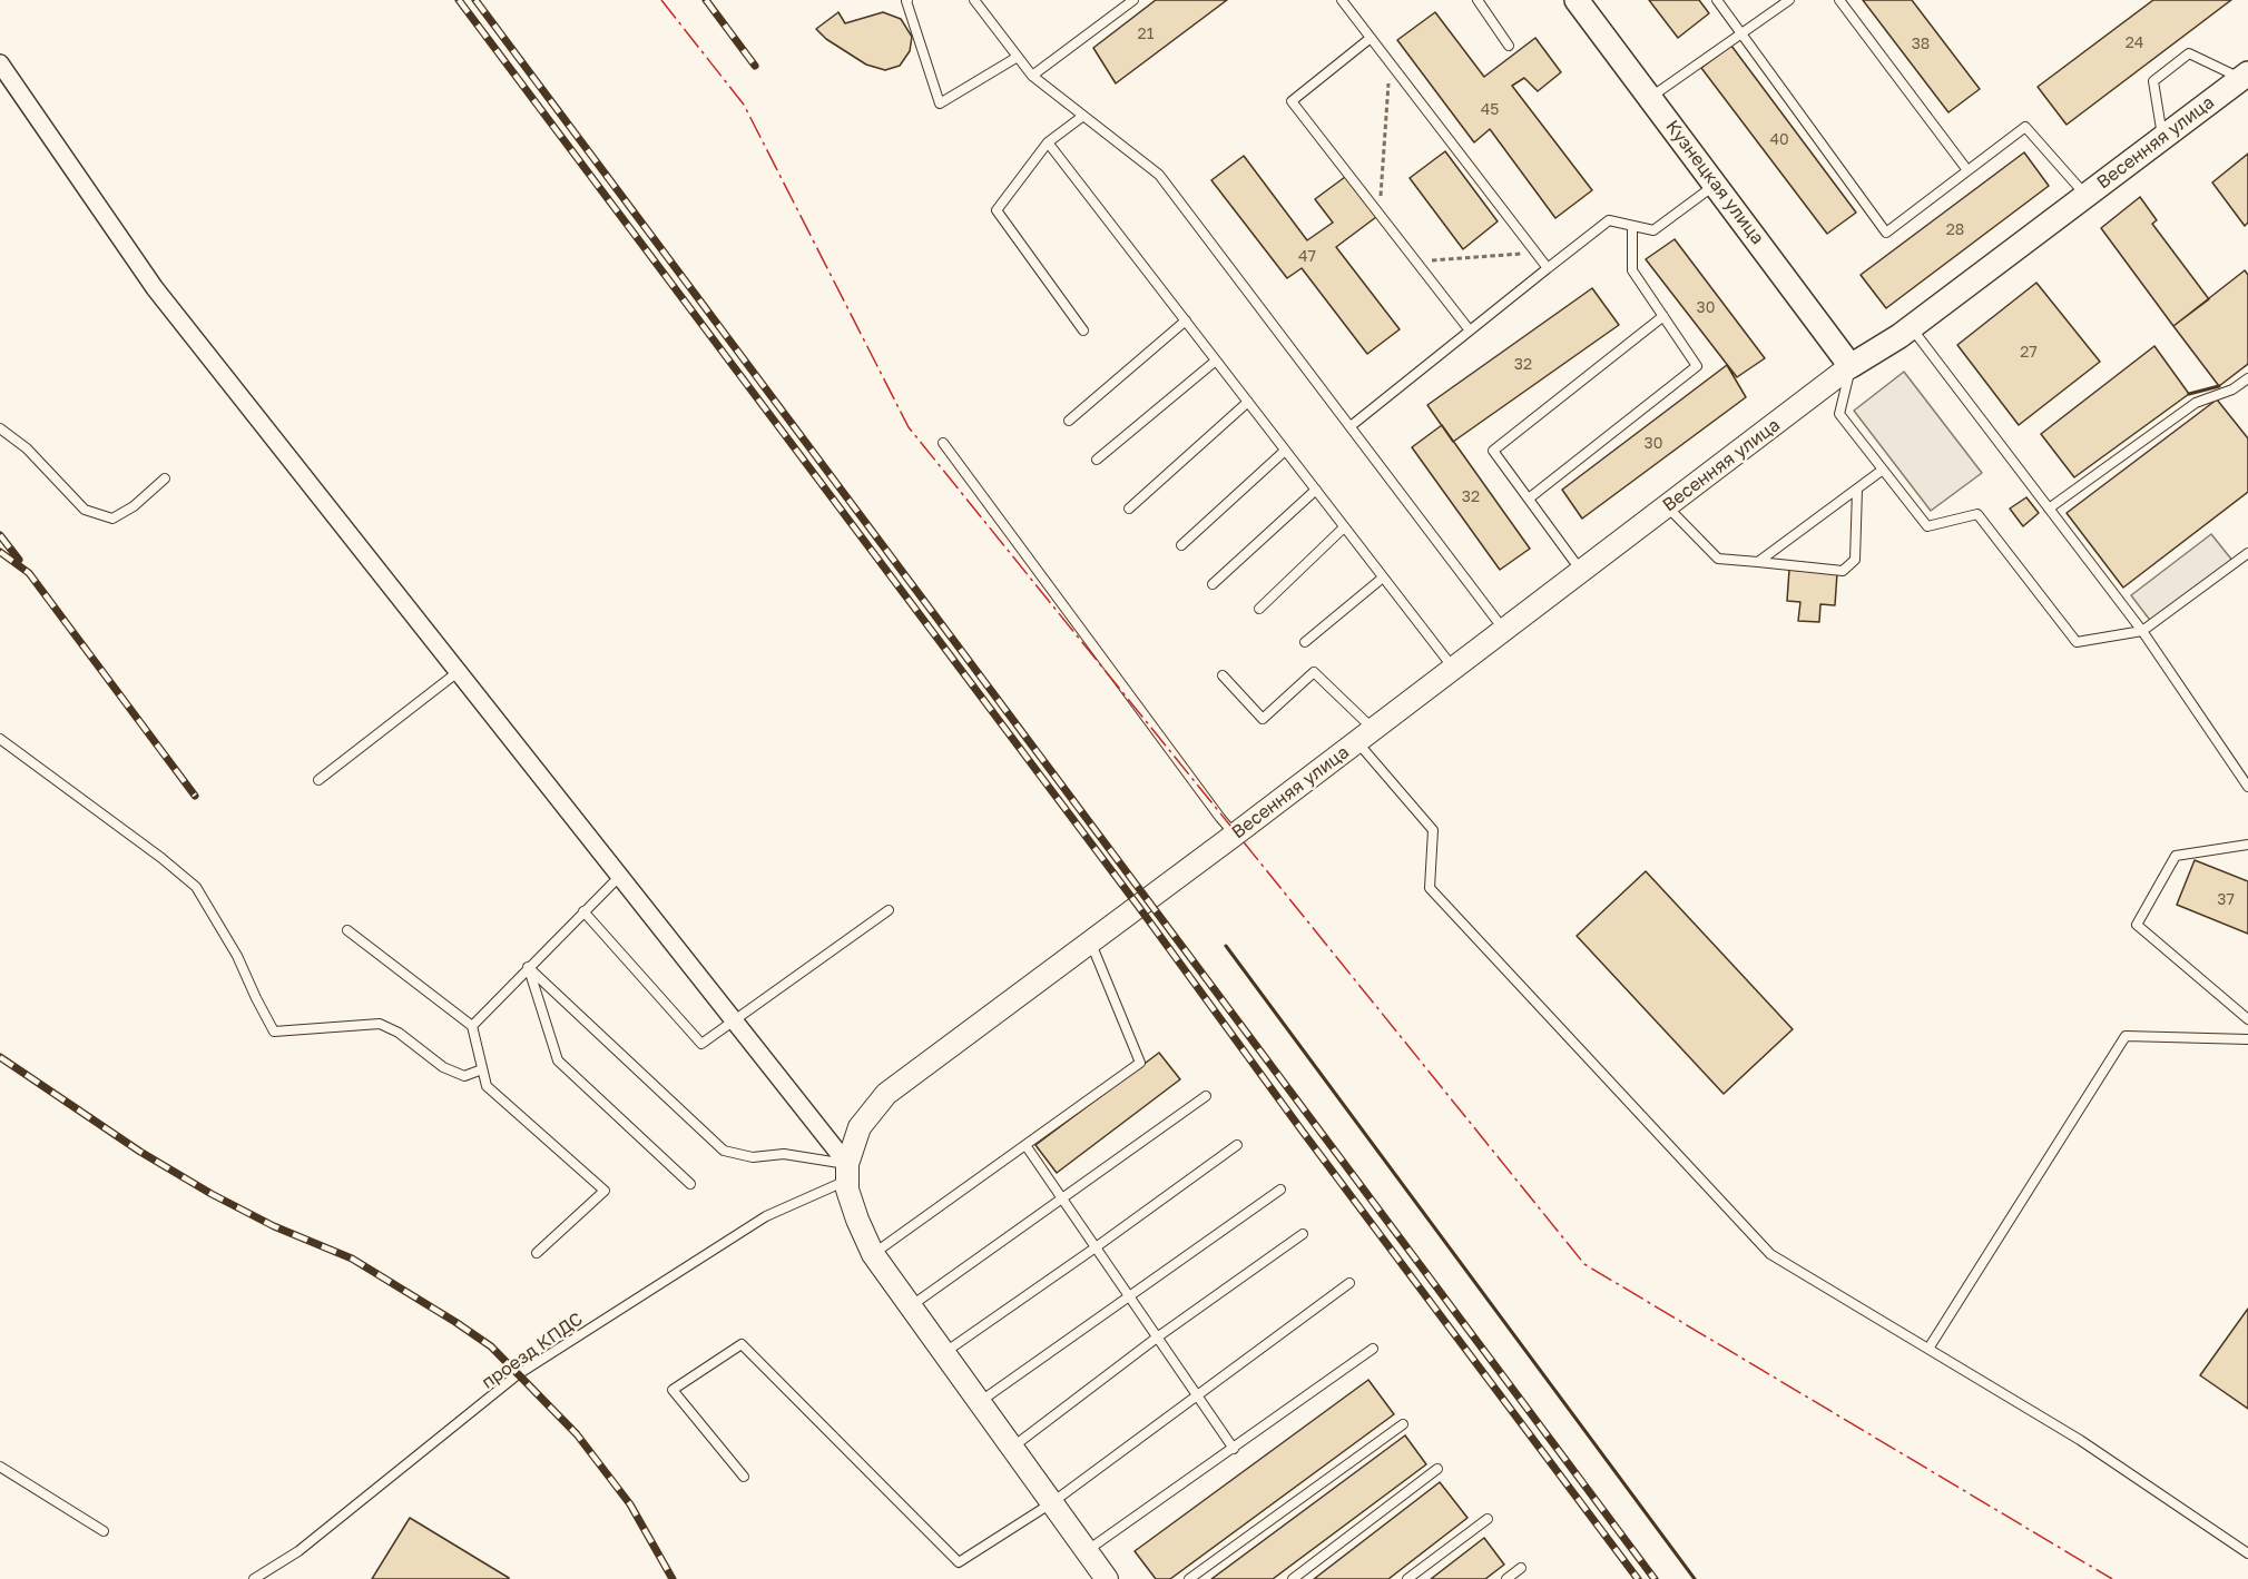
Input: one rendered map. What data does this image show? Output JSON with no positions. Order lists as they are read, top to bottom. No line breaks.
{"streets":{"main road":["Весенняя улица","Кузнецкая улица"],"lane":["проезд КПДС"]},"crossings":[["Весенняя улица","Кузнецкая улица"],["Весенняя улица","проезд КПДС"]],"house_numbers":["21","24","38","45","40","28","47","30","27","32","30","32","37"]}
